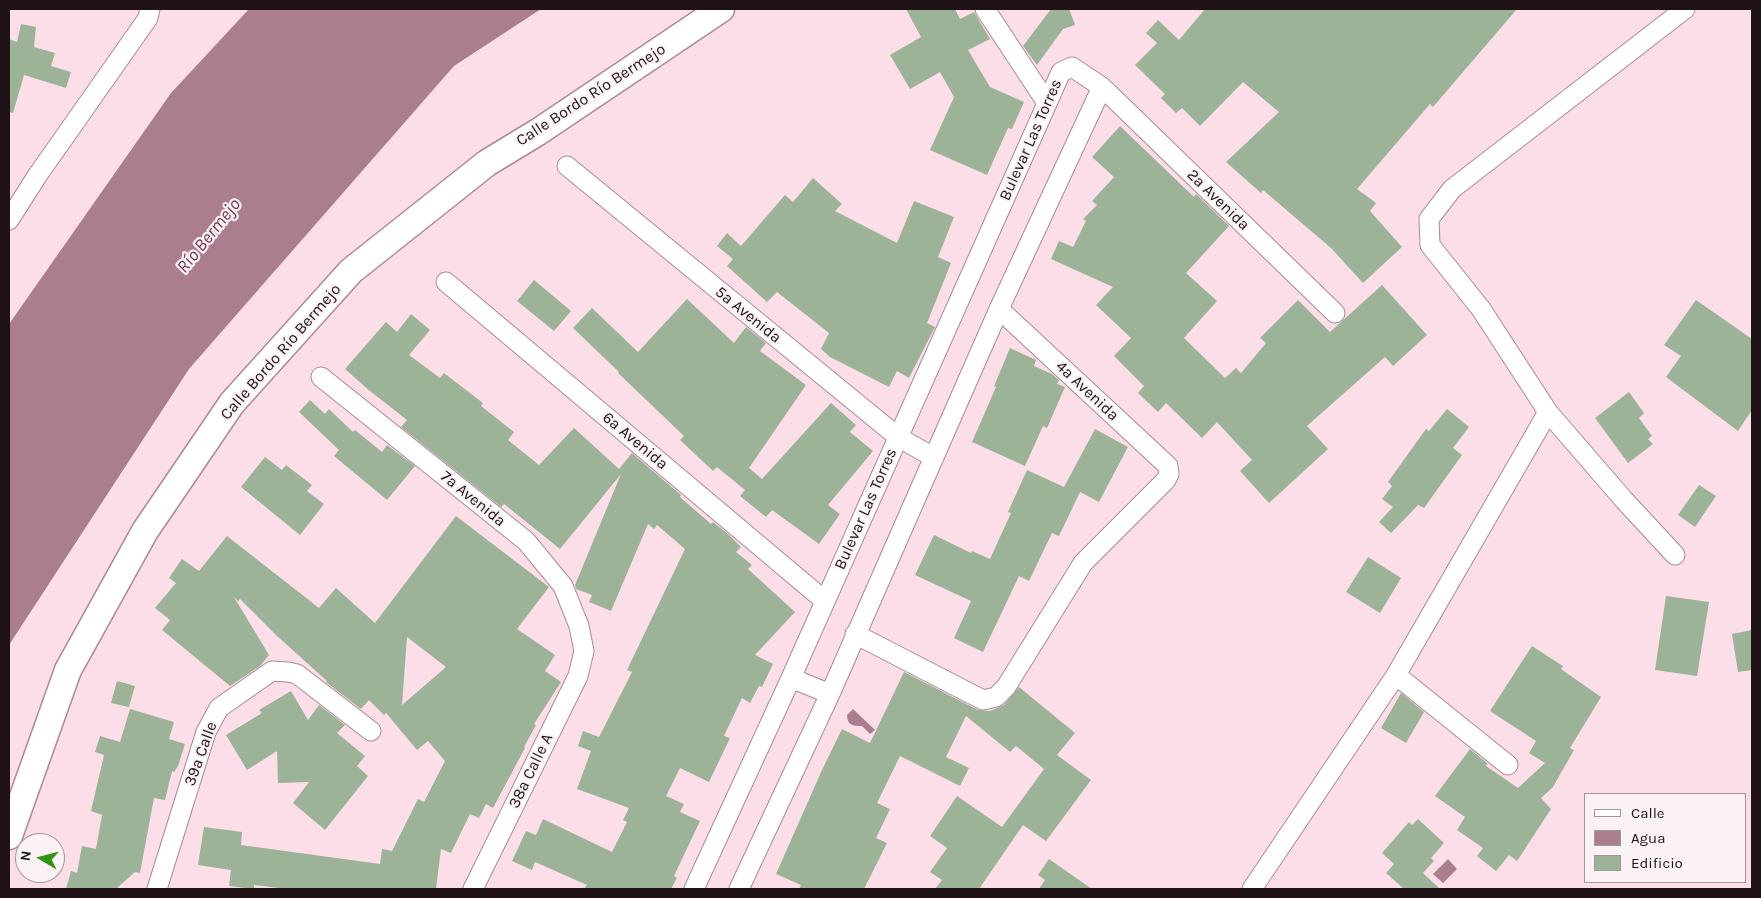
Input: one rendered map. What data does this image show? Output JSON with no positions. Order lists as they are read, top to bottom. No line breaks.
{"streets":{"main road":["Calle Bordo Río Bermejo"],"street":["Bulevar Las Torres","2a Avenida","5a Avenida","4a Avenida","6a Avenida","7a Avenida","39a Calle","38a Calle A"]},"crossings":[["Bulevar Las Torres","2a Avenida"],["Bulevar Las Torres","5a Avenida"],["Bulevar Las Torres","6a Avenida"],["7a Avenida","38a Calle A"]],"water":["Río Bermejo"],"legend":["Calle","Agua","Edificio"],"north":"left"}
